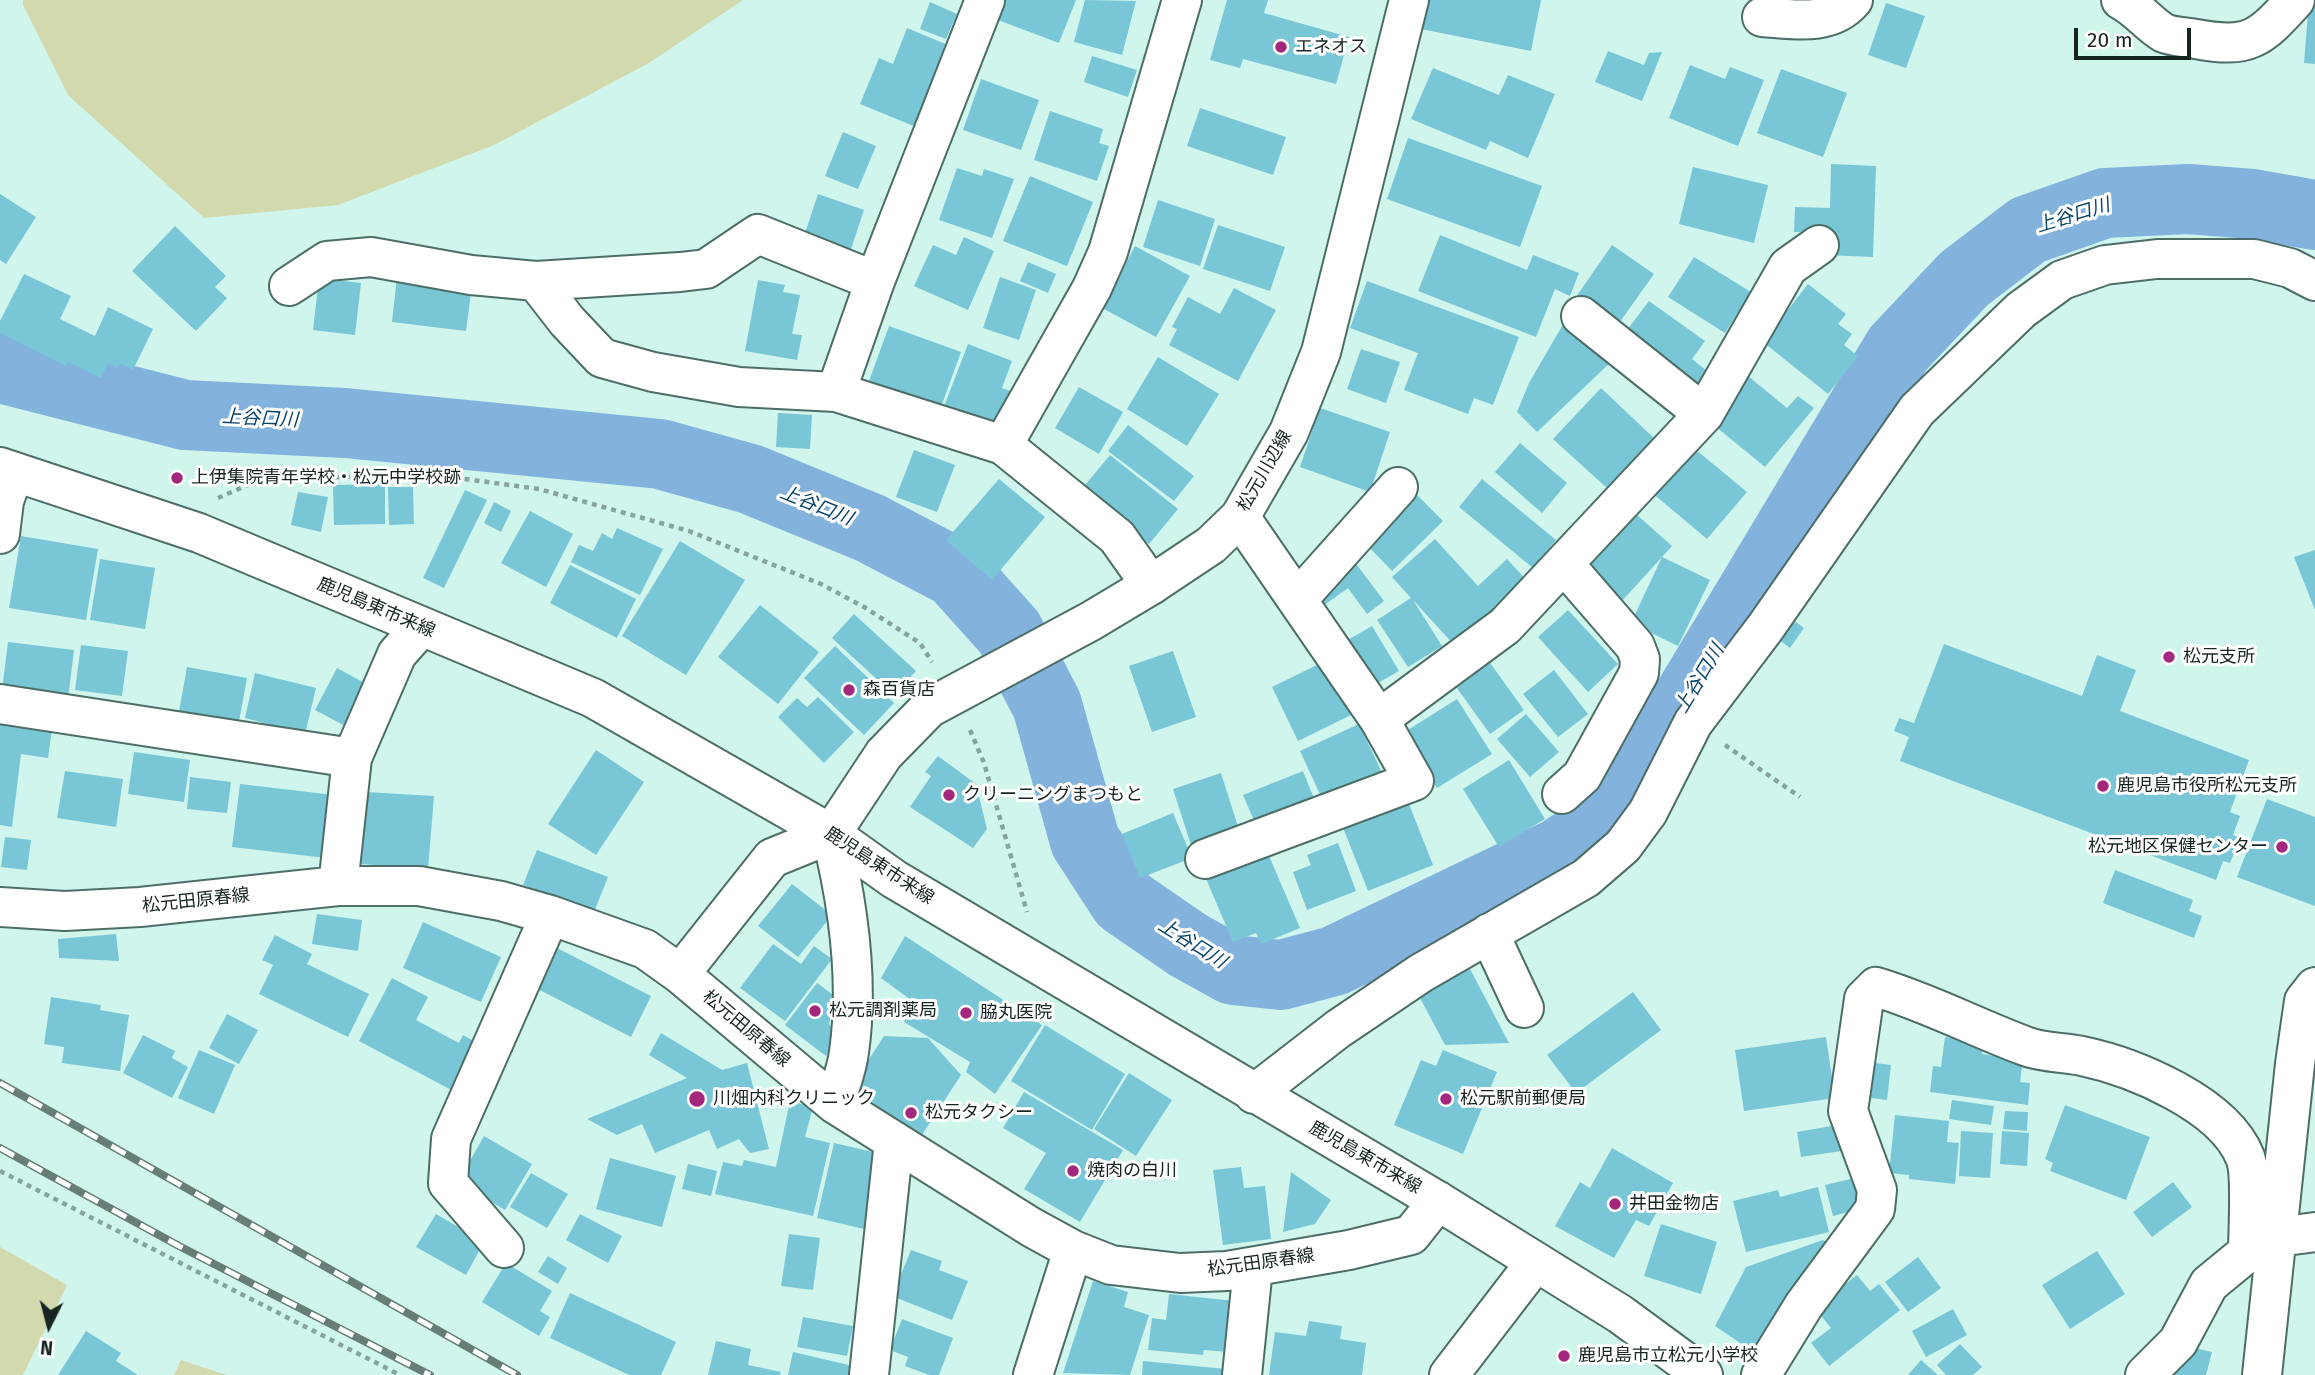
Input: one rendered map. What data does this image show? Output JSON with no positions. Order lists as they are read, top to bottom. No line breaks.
{"streets":{"street":["松元川辺線","鹿児島東市来線","松元田原春線"]},"crossings":[["松元川辺線","鹿児島東市来線"],["鹿児島東市来線","松元田原春線"]],"water":["上谷口川"],"places":["エネオス","上伊集院青年学校・松元中学校跡","松元支所","森百貨店","鹿児島市役所松元支所","クリーニングまつもと","松元地区保健センター","松元調剤薬局","脇丸医院","川畑内科クリニック","松元駅前郵便局","松元タクシー","焼肉の白川","井田金物店","鹿児島市立松元小学校"],"scale_bar":"20 m","north":"bottom"}
